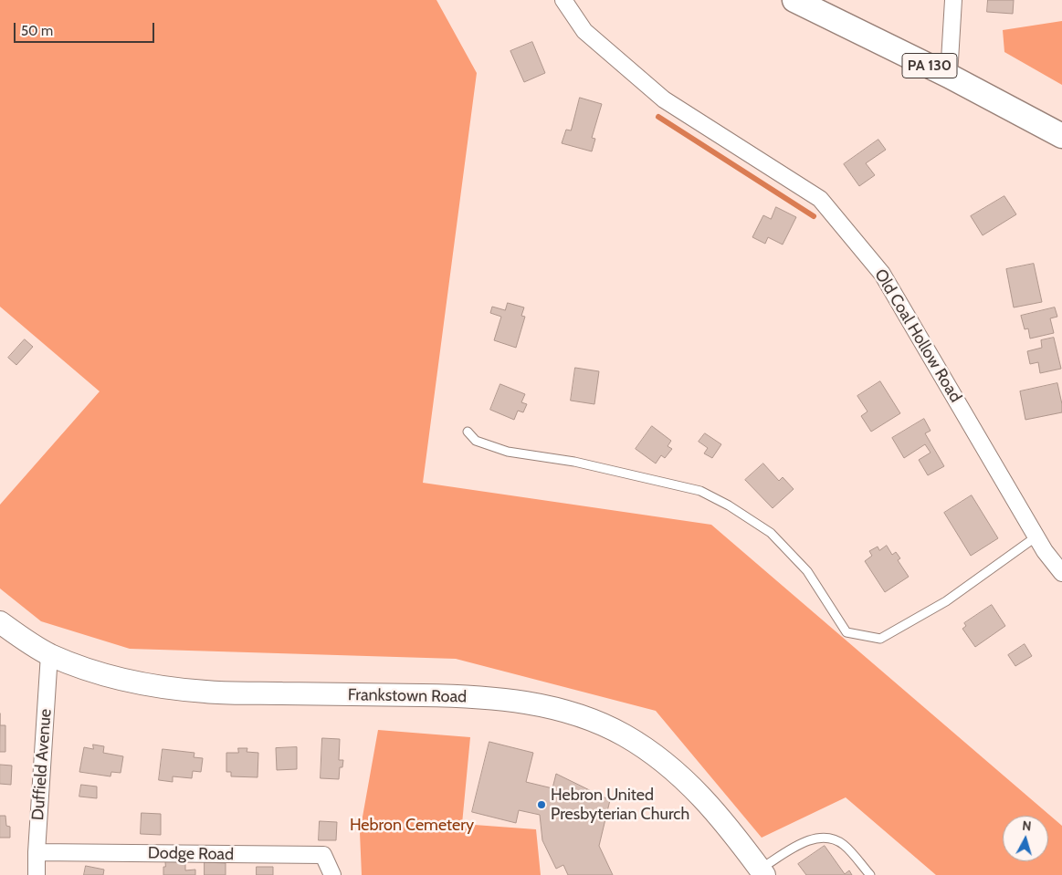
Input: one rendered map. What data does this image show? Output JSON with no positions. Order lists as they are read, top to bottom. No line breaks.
{"streets":{"main road":["PA 130","Frankstown Road"],"street":["Old Coal Hollow Road","Duffield Avenue","Dodge Road"]},"crossings":[["Frankstown Road","Duffield Avenue"],["Duffield Avenue","Dodge Road"]],"parks":["Hebron Cemetery"],"places":["Hebron United Presbyterian Church"],"scale_bar":"50 m","north":"top"}
